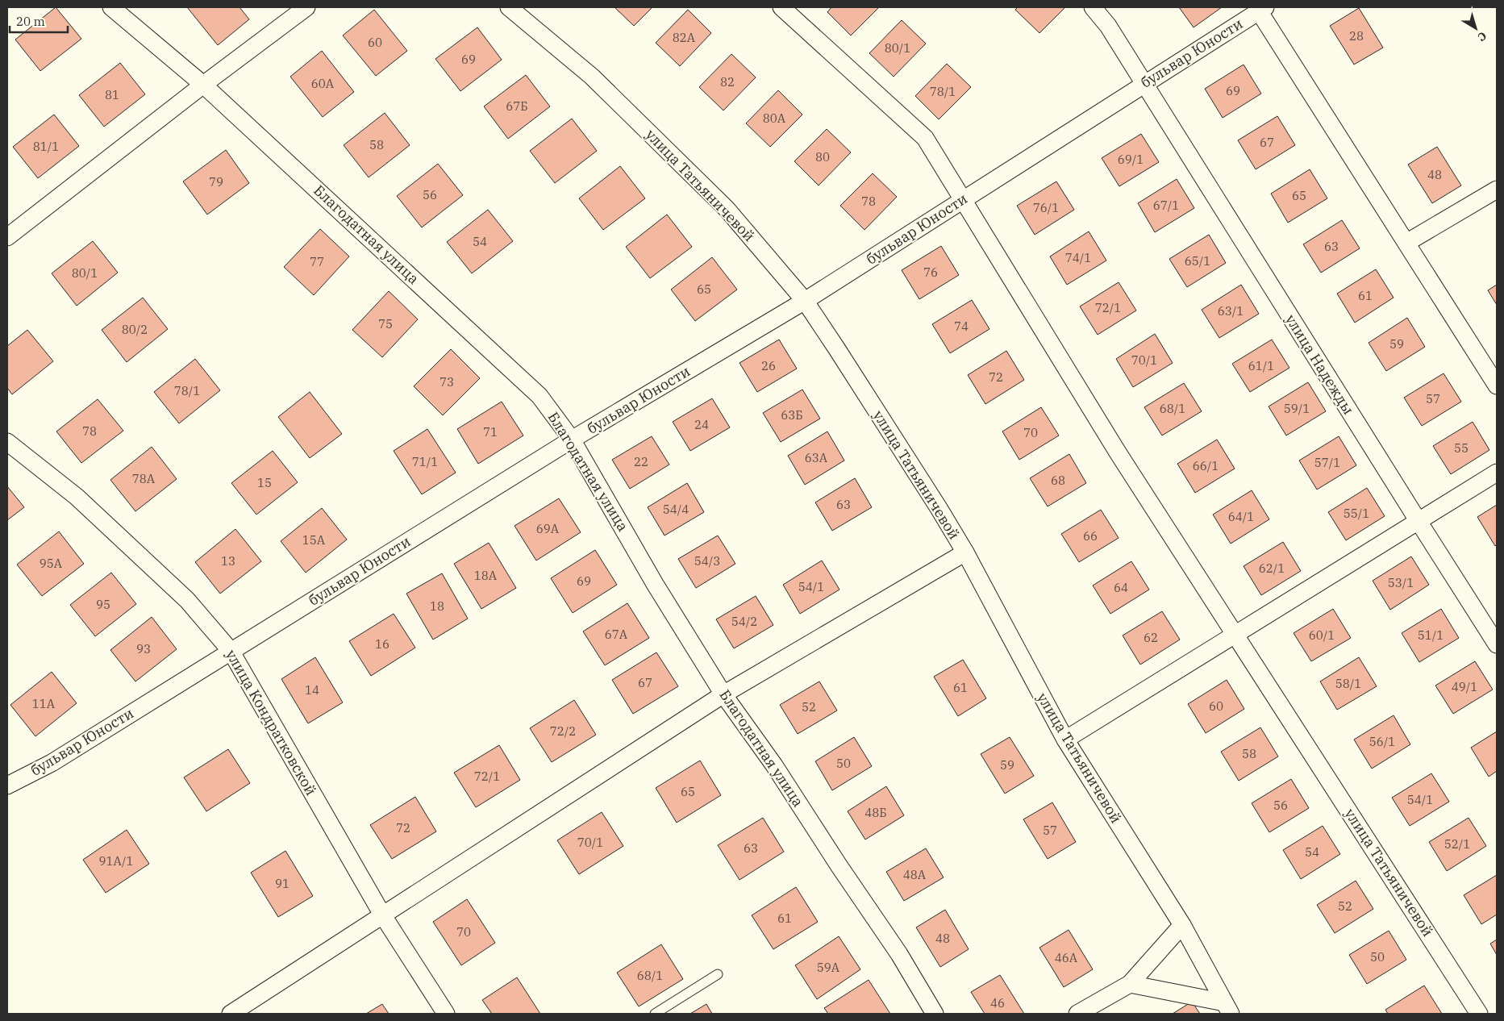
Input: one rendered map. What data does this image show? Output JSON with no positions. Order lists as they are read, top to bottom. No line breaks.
{"streets":{"street":["бульвар Юности","улица Татьяничевой","Благодатная улица","улица Надежды","улица Кондратковской"]},"crossings":[["бульвар Юности","улица Татьяничевой"],["бульвар Юности","Благодатная улица"],["бульвар Юности","улица Надежды"],["бульвар Юности","улица Кондратковской"]],"house_numbers":["28","82А","60","80/1","69","82","60А","69","78/1","81","67Б","80А","67","58","81/1","80","69/1","48","79","56","65","78","67/1","76/1","54","63","74/1","65/1","77","76","80/1","65","61","72/1","63/1","75","74","80/2","59","70/1","26","61/1","72","73","78/1","57","68/1","59/1","63Б","24","78","71","70","55","63А","71/1","22","57/1","66/1","78А","68","15","63","54/4","55/1","64/1","69А","66","15А","13","54/3","95А","62/1","18А","69","53/1","54/1","64","95","18","54/2","67А","60/1","51/1","62","16","93","67","58/1","49/1","61","14","11А","60","52","72/2","56/1","58","50","59","72/1","65","54/1","56","48Б","72","57","70/1","52/1","63","54","91А/1","48А","91","52","61","70","48","50","46А","59А","68/1","46"],"scale_bar":"20 m","north":"bottom right"}
